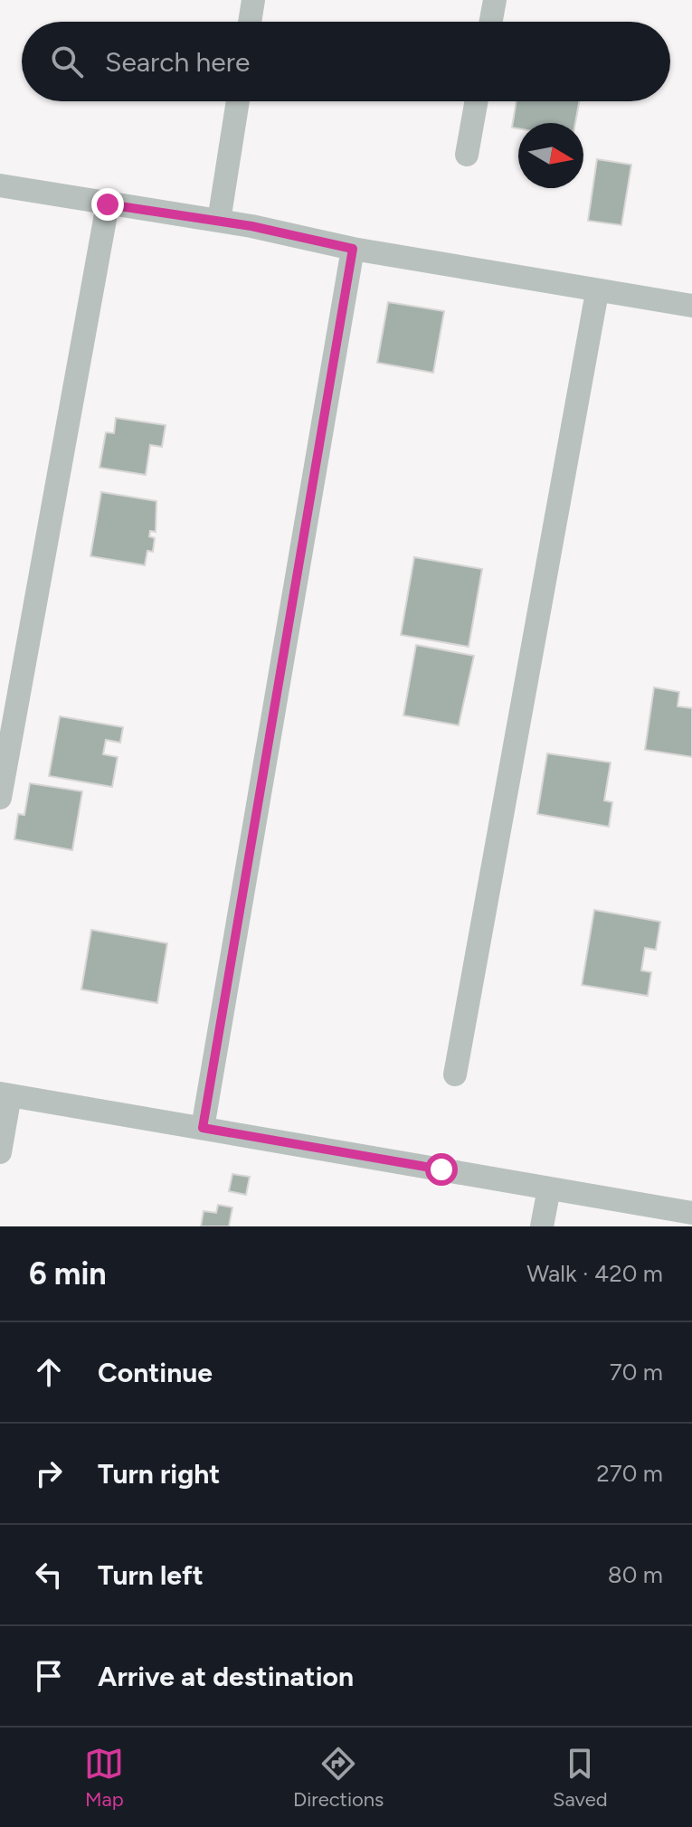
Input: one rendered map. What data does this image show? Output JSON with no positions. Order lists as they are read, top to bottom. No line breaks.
{"north":"right","page":{"search":"Search here","heading":["6 min","Walk · 420 m"],"list":[["Continue","70 m"],["Turn right","270 m"],["Turn left","80 m"],"Arrive at destination"],"nav":["Map","Directions","Saved"]}}
